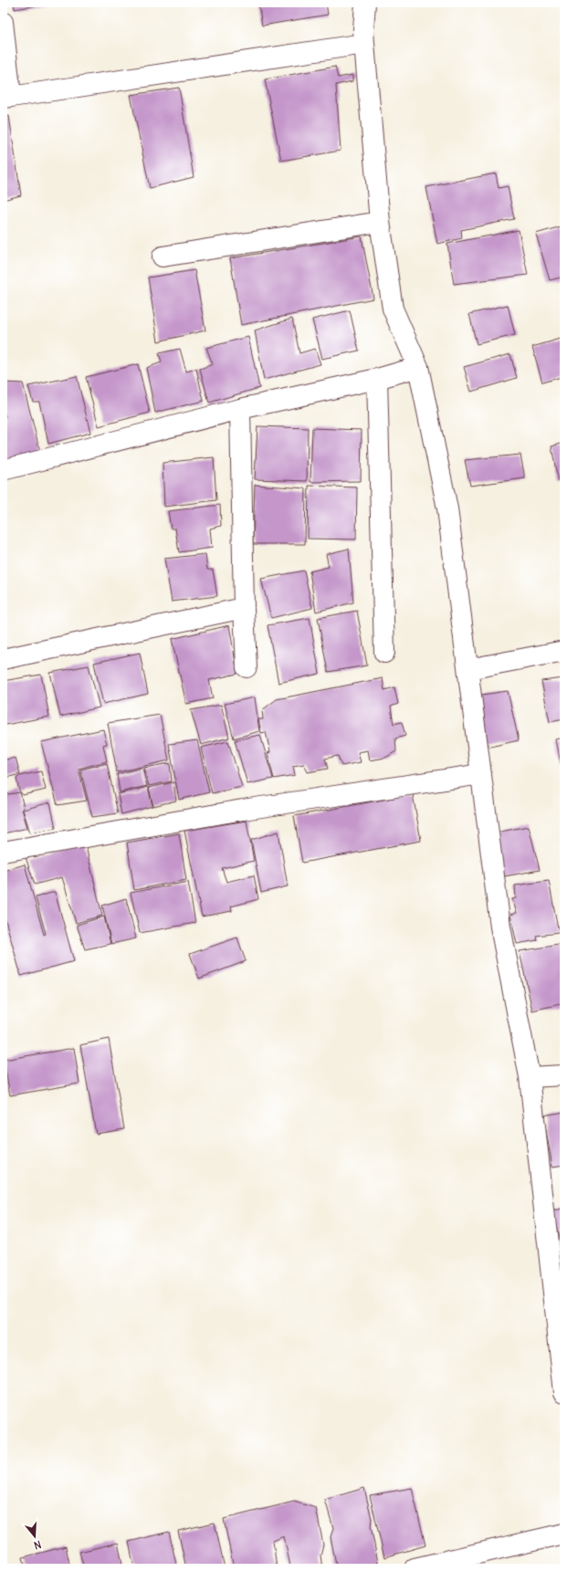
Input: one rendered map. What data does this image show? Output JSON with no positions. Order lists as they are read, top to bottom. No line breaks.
{"north":"bottom"}
